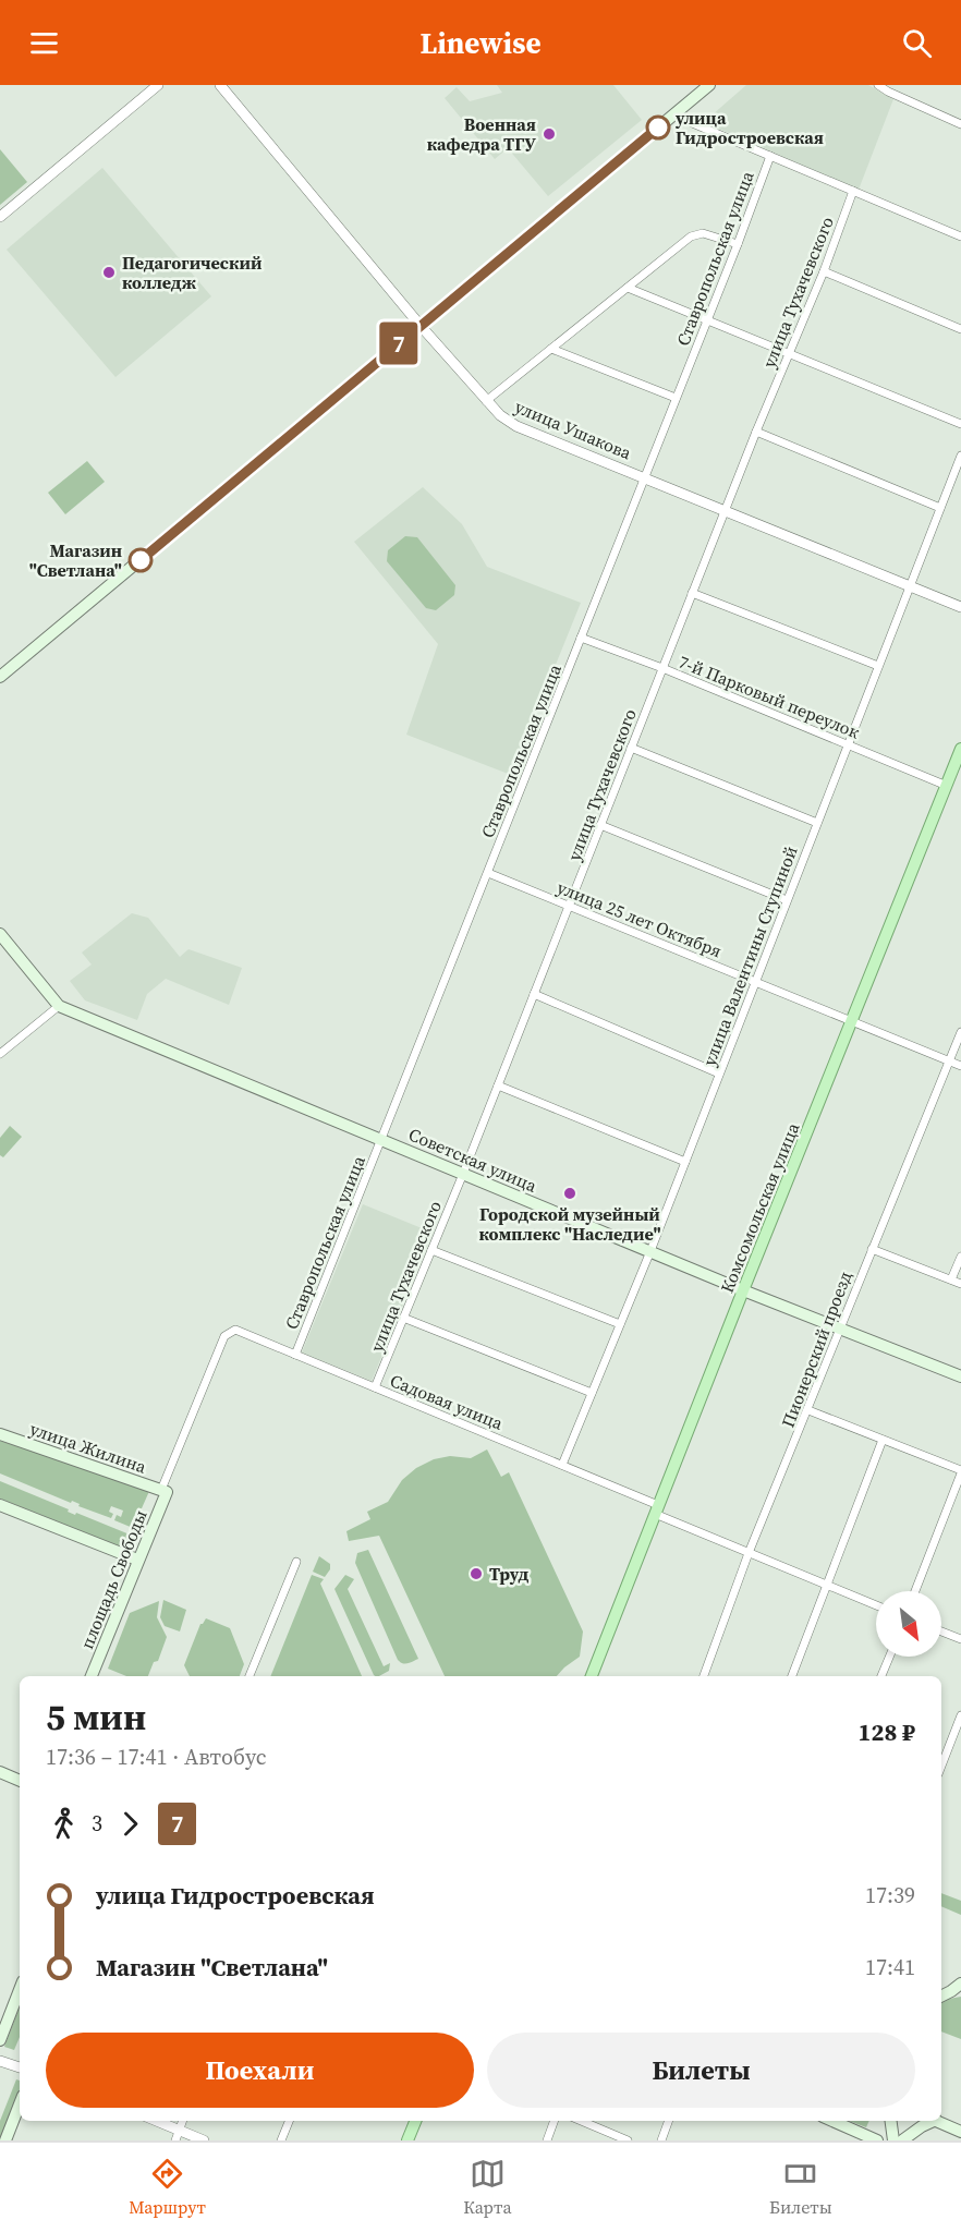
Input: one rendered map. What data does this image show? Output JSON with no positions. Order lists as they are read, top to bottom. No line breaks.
{"streets":{"main road":["Советская улица","Комсомольская улица","улица Жилина","площадь Свободы"],"street":["Ставропольская улица","улица Тухачевского","улица Ушакова","7-й Парковый переулок","улица 25 лет Октября","улица Валентины Ступиной","Пионерский проезд","Садовая улица"]},"crossings":[["Ставропольская улица","улица Ушакова"],["Ставропольская улица","7-й Парковый переулок"],["Ставропольская улица","улица 25 лет Октября"],["Ставропольская улица","Советская улица"],["Ставропольская улица","Садовая улица"],["улица Тухачевского","улица Ушакова"],["улица Тухачевского","7-й Парковый переулок"],["улица Тухачевского","улица 25 лет Октября"],["улица Тухачевского","Советская улица"],["улица Тухачевского","Садовая улица"],["улица Ушакова","улица Валентины Ступиной"],["7-й Парковый переулок","улица Валентины Ступиной"],["7-й Парковый переулок","Комсомольская улица"],["улица 25 лет Октября","улица Валентины Ступиной"],["улица 25 лет Октября","Комсомольская улица"],["улица 25 лет Октября","Пионерский проезд"],["улица Валентины Ступиной","Советская улица"],["улица Валентины Ступиной","Садовая улица"],["Советская улица","Комсомольская улица"],["Советская улица","Пионерский проезд"],["Комсомольская улица","Садовая улица"],["Пионерский проезд","Садовая улица"],["Садовая улица","улица Жилина"],["Садовая улица","площадь Свободы"],["улица Жилина","площадь Свободы"]],"places":["улица Гидростроевская","Военная кафедра ТГУ","Педагогический колледж","Магазин \"Светлана\"","Городской музейный комплекс \"Наследие\"","Труд"],"lines":["bus line 7"],"north":"bottom right","page":{"header":"Linewise","on_map":"7","heading":["5 мин","17:36 – 17:41 · Автобус","128 ₽"],"legs":["3","7"],"list":[{"name":"улица Гидростроевская","value":"17:39"},{"name":"Магазин \"Светлана\"","value":"17:41"}],"buttons":["Поехали","Билеты"],"tabs":["Маршрут","Карта","Билеты"]}}
